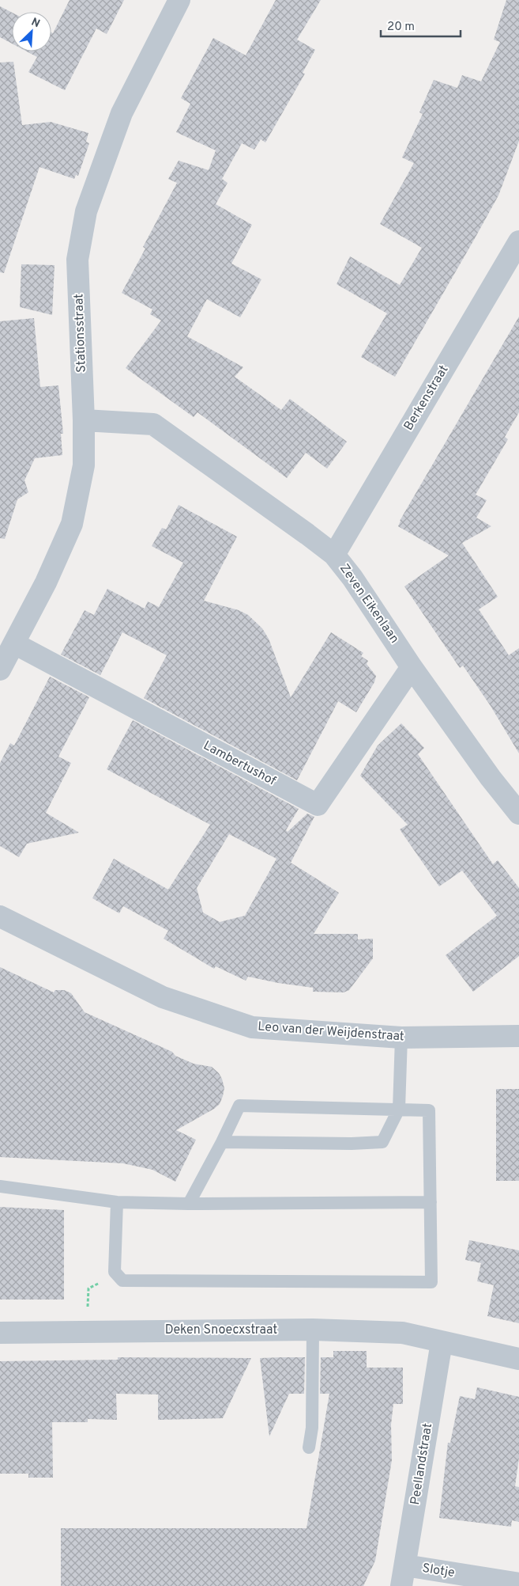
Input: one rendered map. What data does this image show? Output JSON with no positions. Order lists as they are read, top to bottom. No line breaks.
{"streets":{"street":["Stationsstraat","Berkenstraat","Zeven Eikenlaan","Lambertushof","Leo van der Weijdenstraat","Deken Snoecxstraat","Peellandstraat","Slotje"]},"crossings":[["Stationsstraat","Zeven Eikenlaan"],["Stationsstraat","Lambertushof"],["Berkenstraat","Zeven Eikenlaan"],["Zeven Eikenlaan","Lambertushof"],["Deken Snoecxstraat","Peellandstraat"],["Peellandstraat","Slotje"]],"scale_bar":"20 m","north":"top right"}
